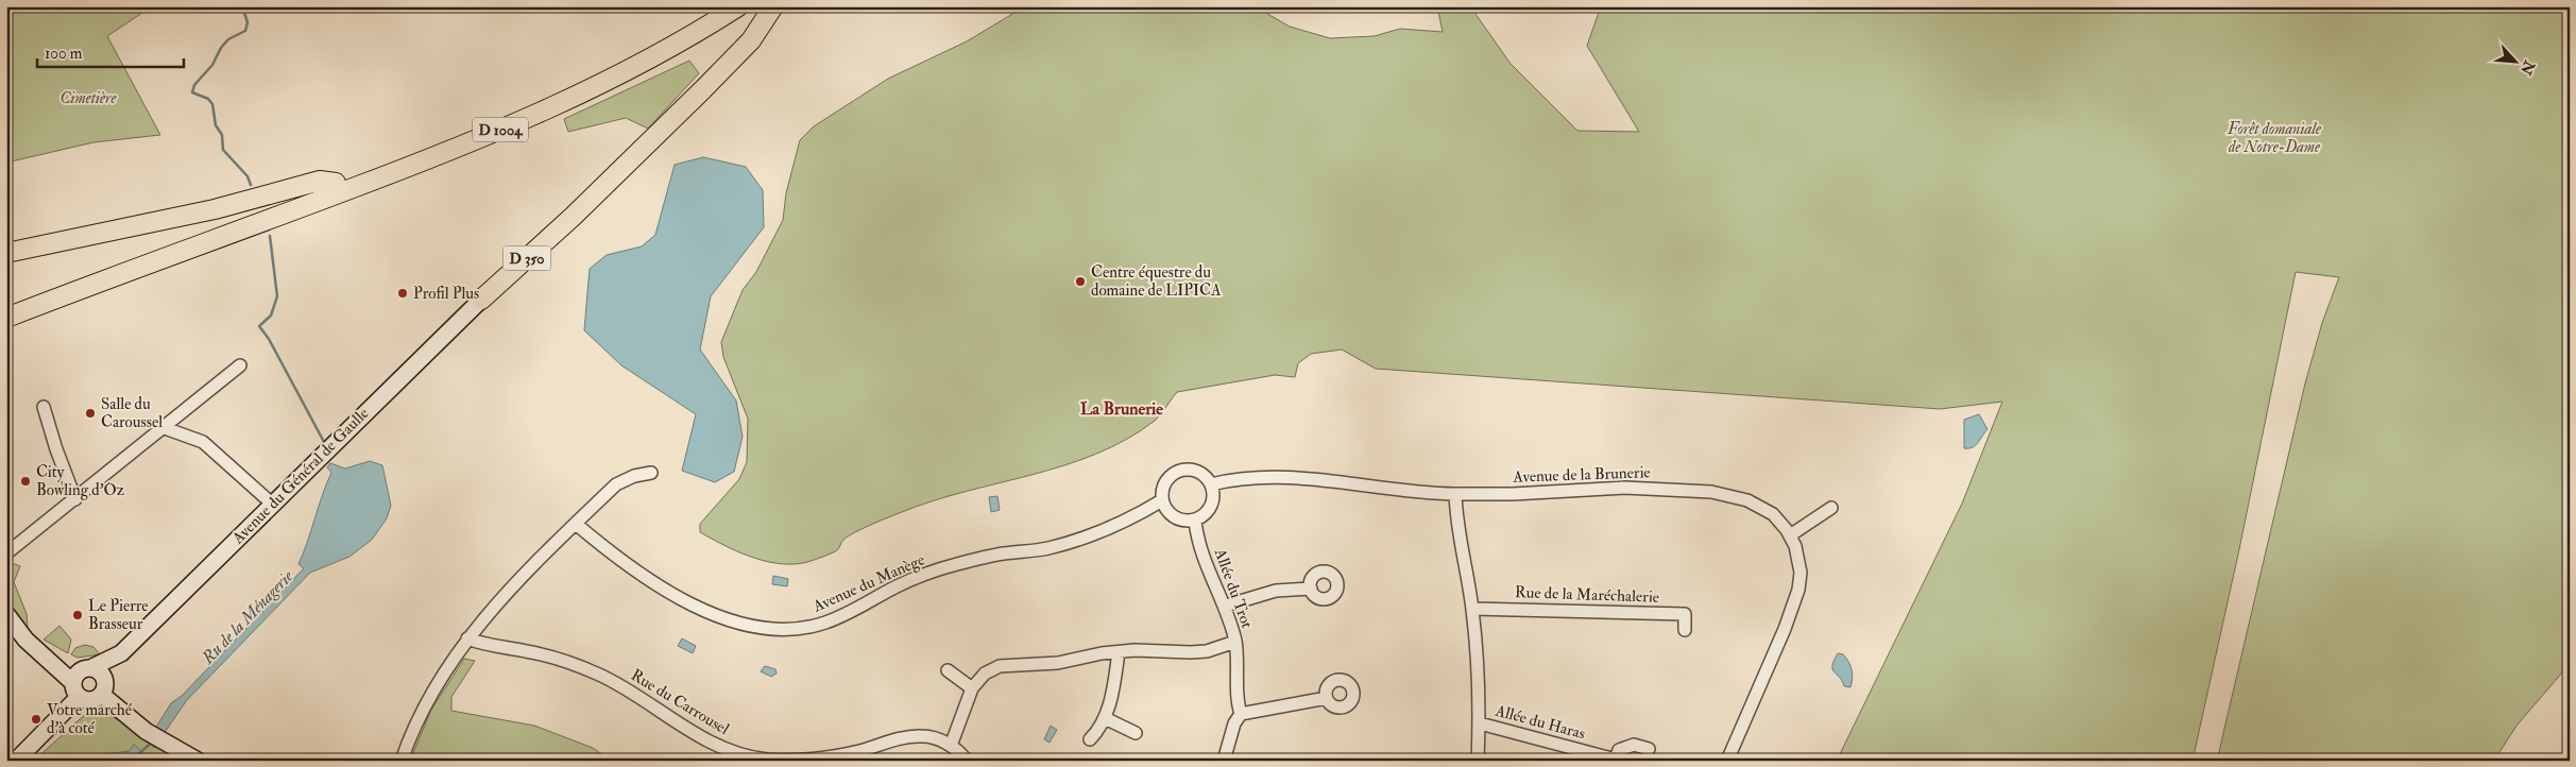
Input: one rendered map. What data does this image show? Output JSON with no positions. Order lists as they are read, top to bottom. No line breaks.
{"streets":{"highway":["D 1004","D 350"],"main road":["Avenue du Général de Gaulle"],"street":["Avenue de la Brunerie","Avenue du Manège","Allée du Trot","Rue de la Maréchalerie","Rue du Carrousel","Allée du Haras"]},"crossings":[["D 350","Avenue du Général de Gaulle"],["Avenue de la Brunerie","Avenue du Manège"],["Avenue de la Brunerie","Allée du Trot"],["Avenue du Manège","Allée du Trot"]],"districts":["La Brunerie"],"water":["Ru de la Ménagerie"],"parks":["Cimetière","Forêt domaniale de Notre-Dame"],"places":["Centre équestre du domaine de LIPICA","Profil Plus","Salle du Caroussel","City Bowling d'Oz","Le Pierre Brasseur","Votre marché d'à coté"],"scale_bar":"100 m","north":"bottom right"}
